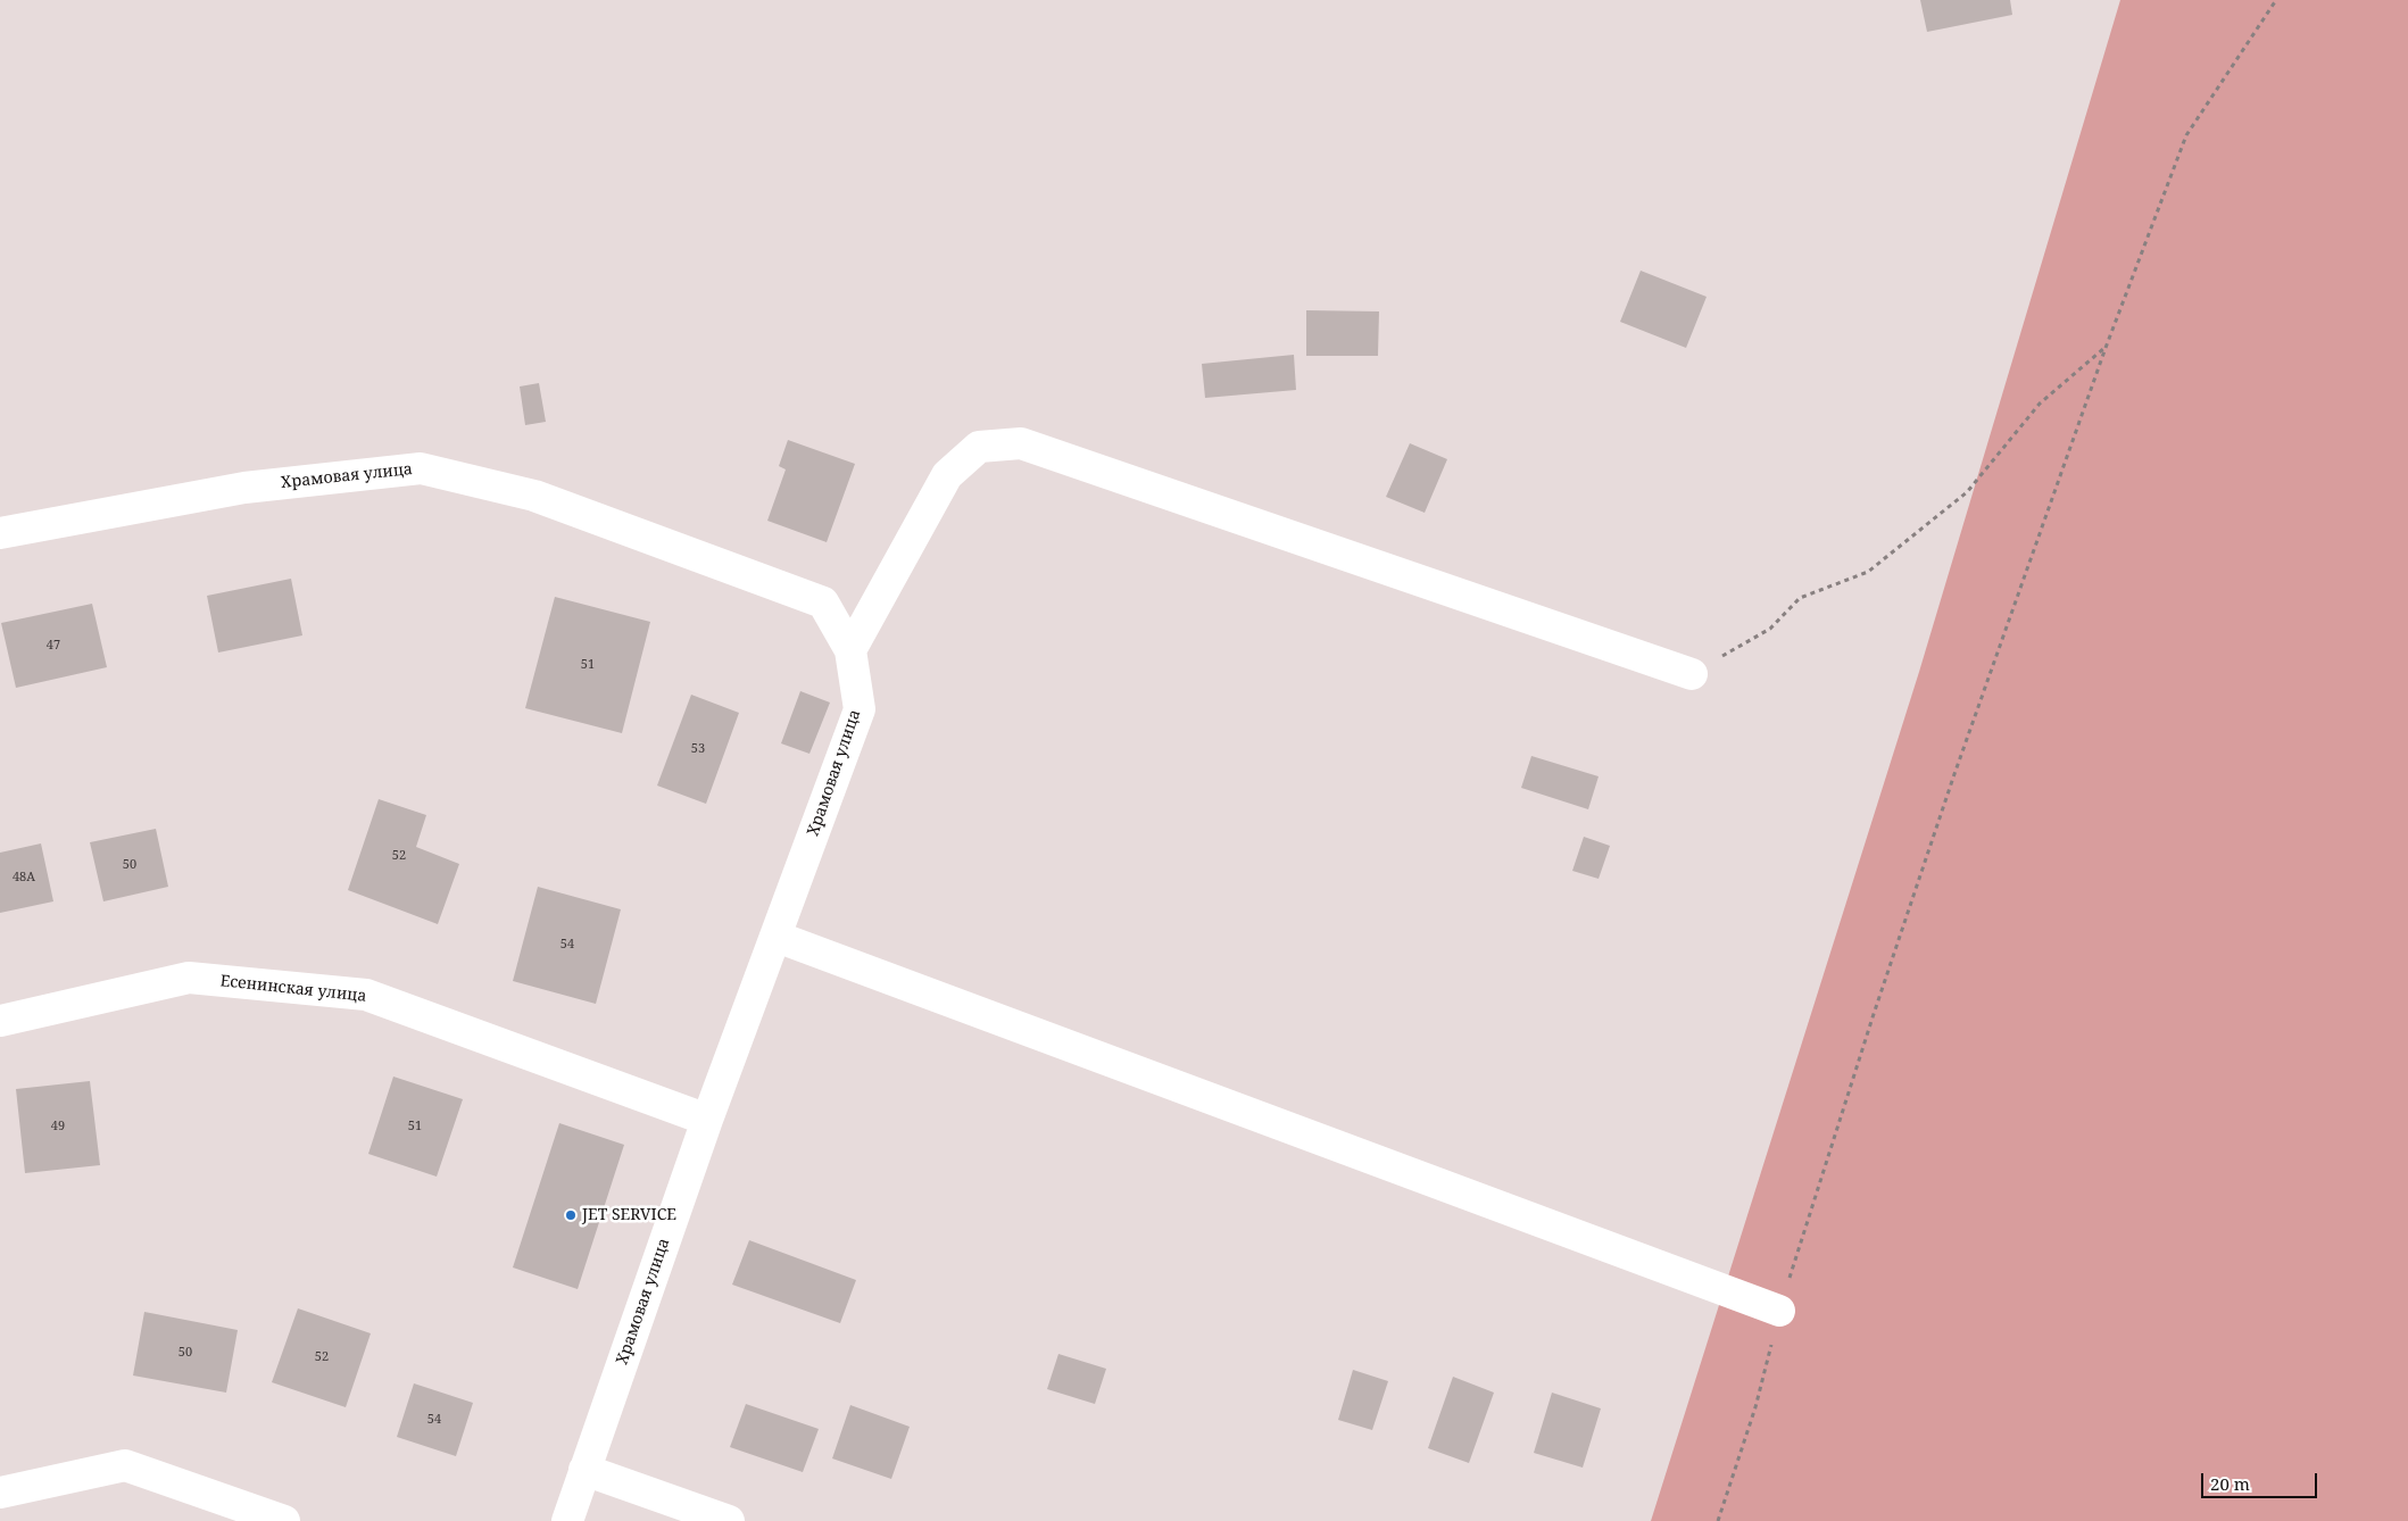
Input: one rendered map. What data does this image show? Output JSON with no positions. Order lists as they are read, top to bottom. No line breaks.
{"streets":{"street":["Храмовая улица","Есенинская улица"]},"crossings":[["Храмовая улица","Есенинская улица"]],"places":["JET SERVICE"],"house_numbers":["47","51","53","52","50","48А","54","49","51","50","52","54"],"scale_bar":"20 m"}
